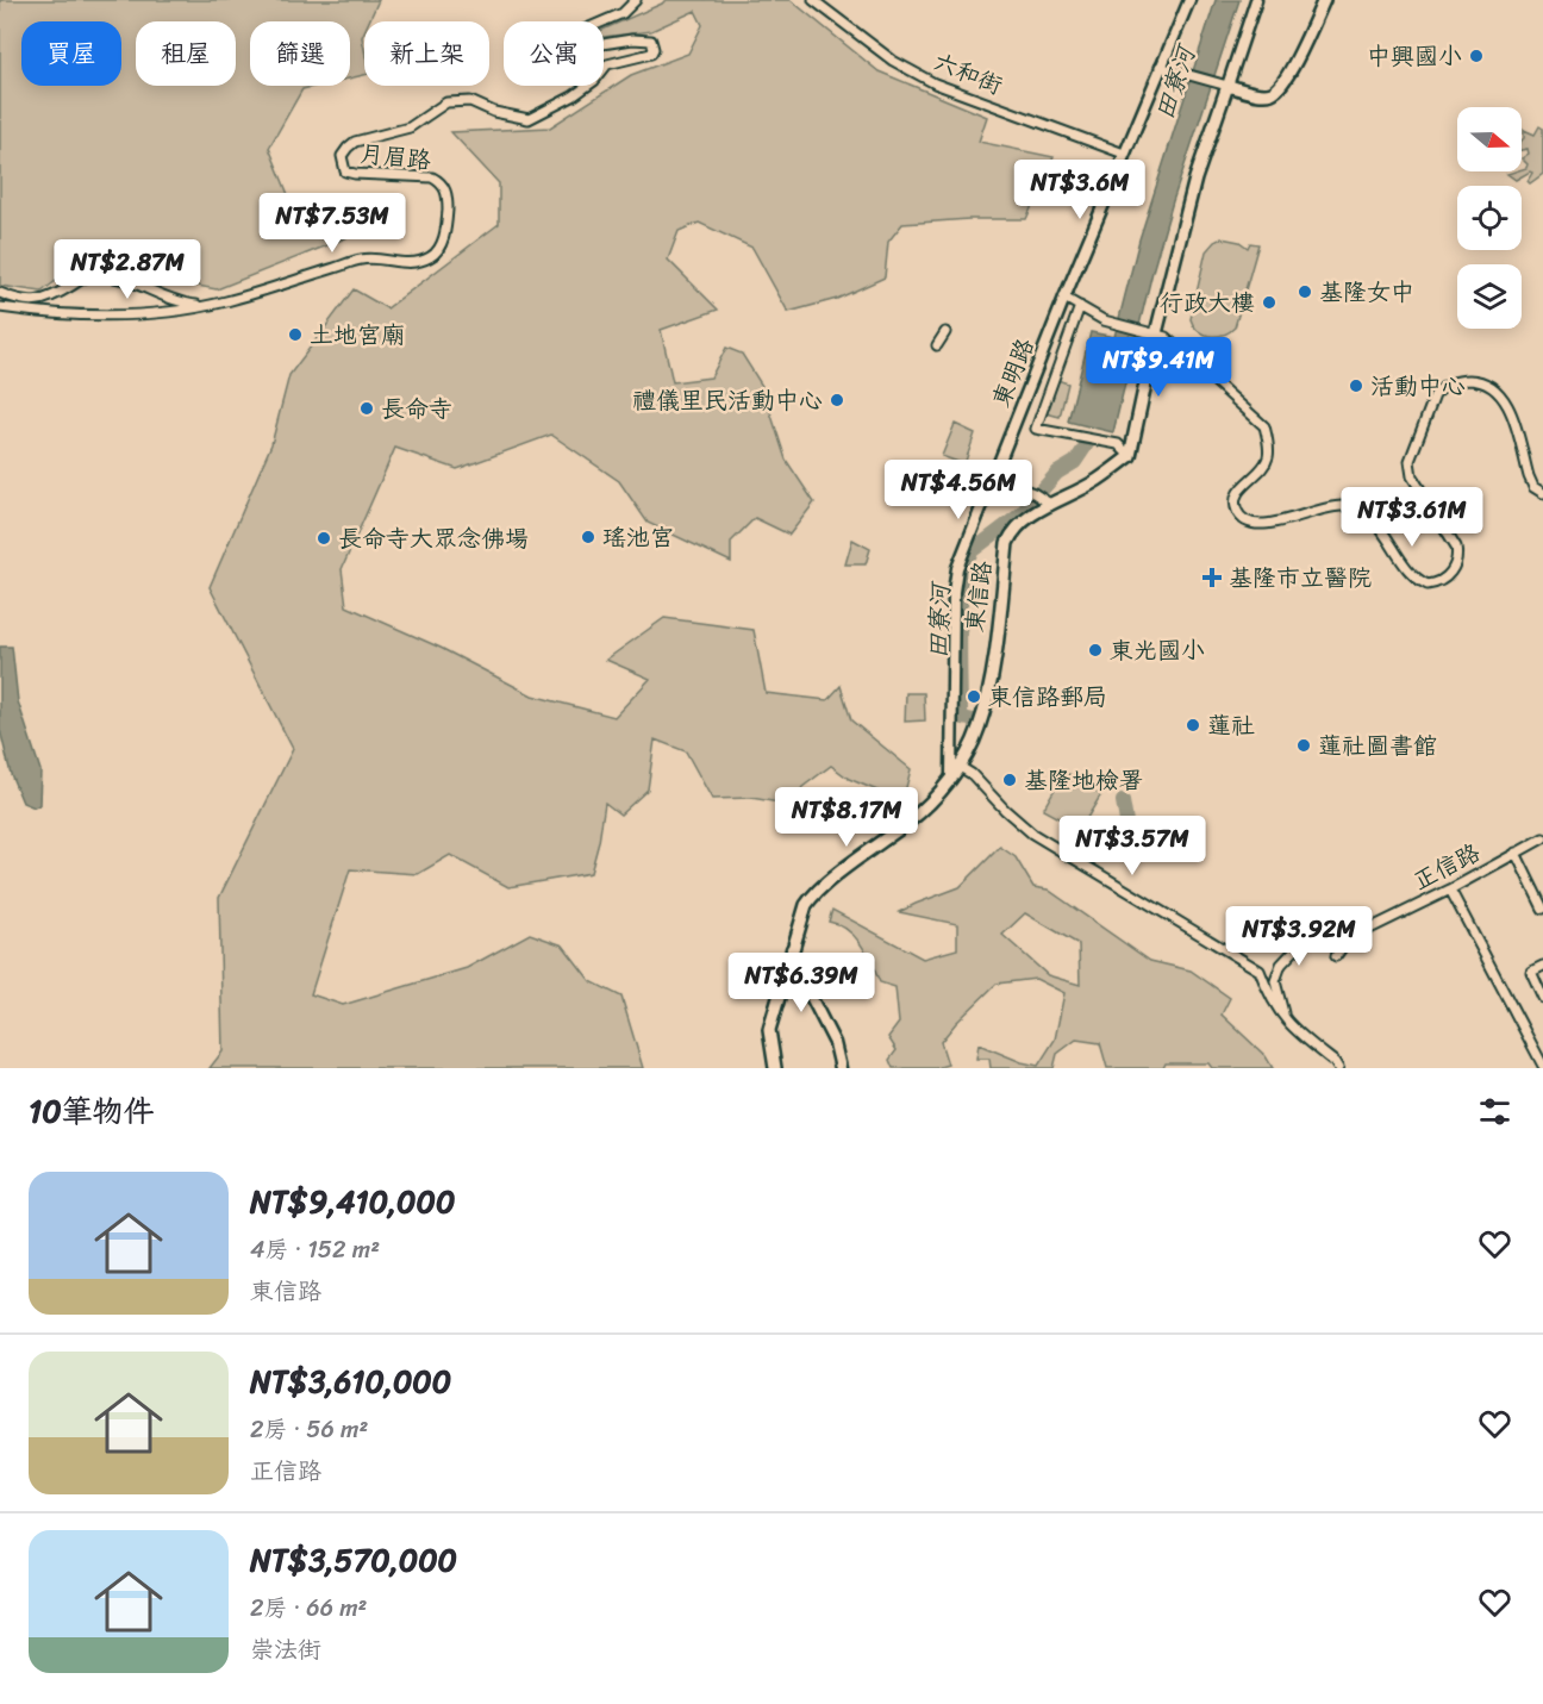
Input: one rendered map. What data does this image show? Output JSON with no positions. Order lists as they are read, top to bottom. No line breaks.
{"streets":{"main road":["東信路"],"street":["六和街","月眉路","東明路","正信路"]},"crossings":[["六和街","東明路"],["東明路","東信路"]],"water":["田寮河"],"places":{"other":["中興國小","基隆女中","行政大樓","土地宮廟","活動中心","禮儀里民活動中心","長命寺","瑤池宮","長命寺大眾念佛場","東光國小","東信路郵局","蓮社","蓮社圖書館","基隆地檢署"],"health":["基隆市立醫院"]},"north":"right","page":{"chip":["買屋","租屋","篩選","新上架","公寓"],"price":["NT$3.6M","NT$7.53M","NT$2.87M","NT$9.41M","NT$4.56M","NT$3.61M","NT$8.17M","NT$3.57M","NT$3.92M","NT$6.39M"],"heading":"10筆物件","list":[{"name":"NT$9,410,000","note":"4房 · 152 m² · 東信路"},{"name":"NT$3,610,000","note":"2房 · 56 m² · 正信路"},{"name":"NT$3,570,000","note":"2房 · 66 m² · 崇法街"}]}}
